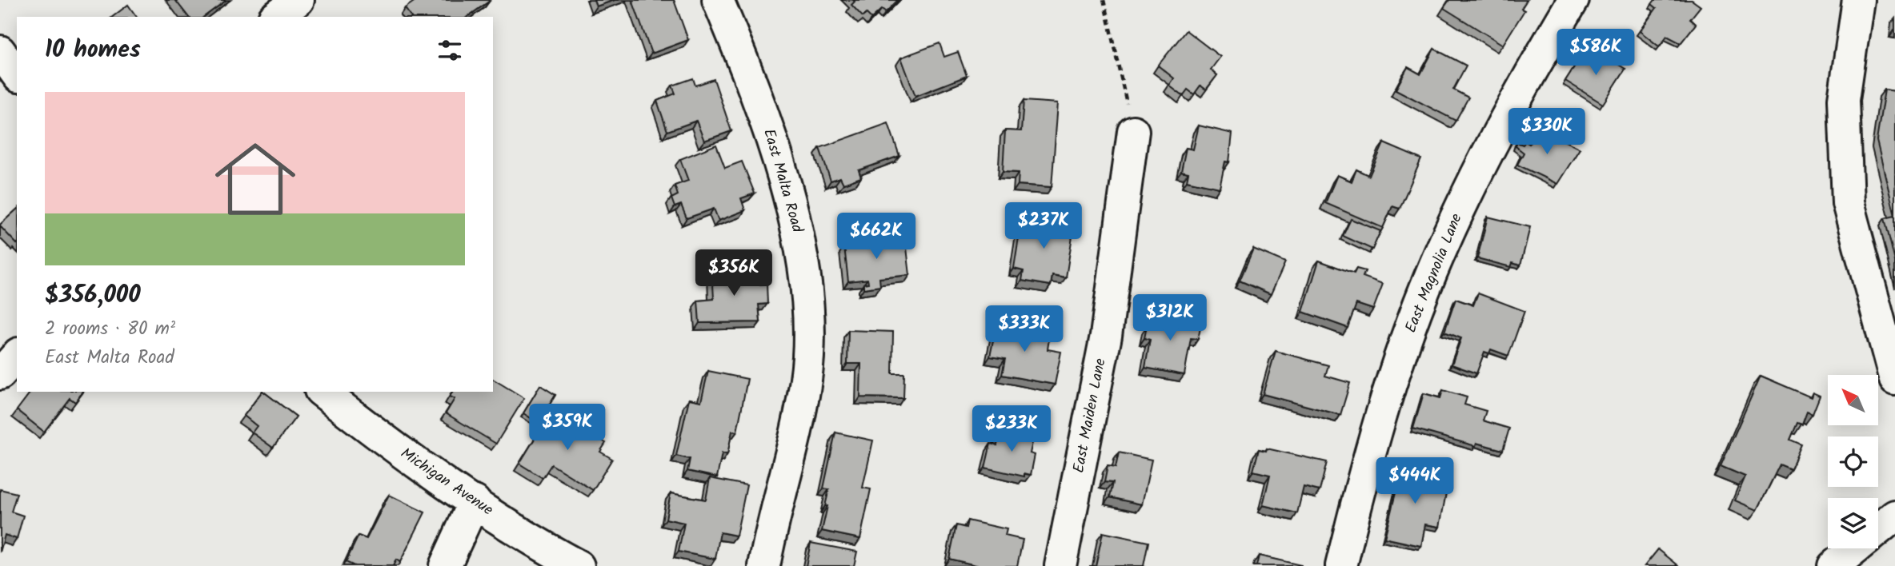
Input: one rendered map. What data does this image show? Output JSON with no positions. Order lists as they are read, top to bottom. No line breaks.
{"streets":{"street":["East Malta Road","East Magnolia Lane","East Maiden Lane","Michigan Avenue"]},"north":"top left","page":{"heading":"10 homes","price":["$586K","$330K","$237K","$662K","$356K","$312K","$333K","$359K","$233K","$444K"],"list":[{"name":"$356,000","note":"2 rooms · 80 m² · East Malta Road"}]}}
